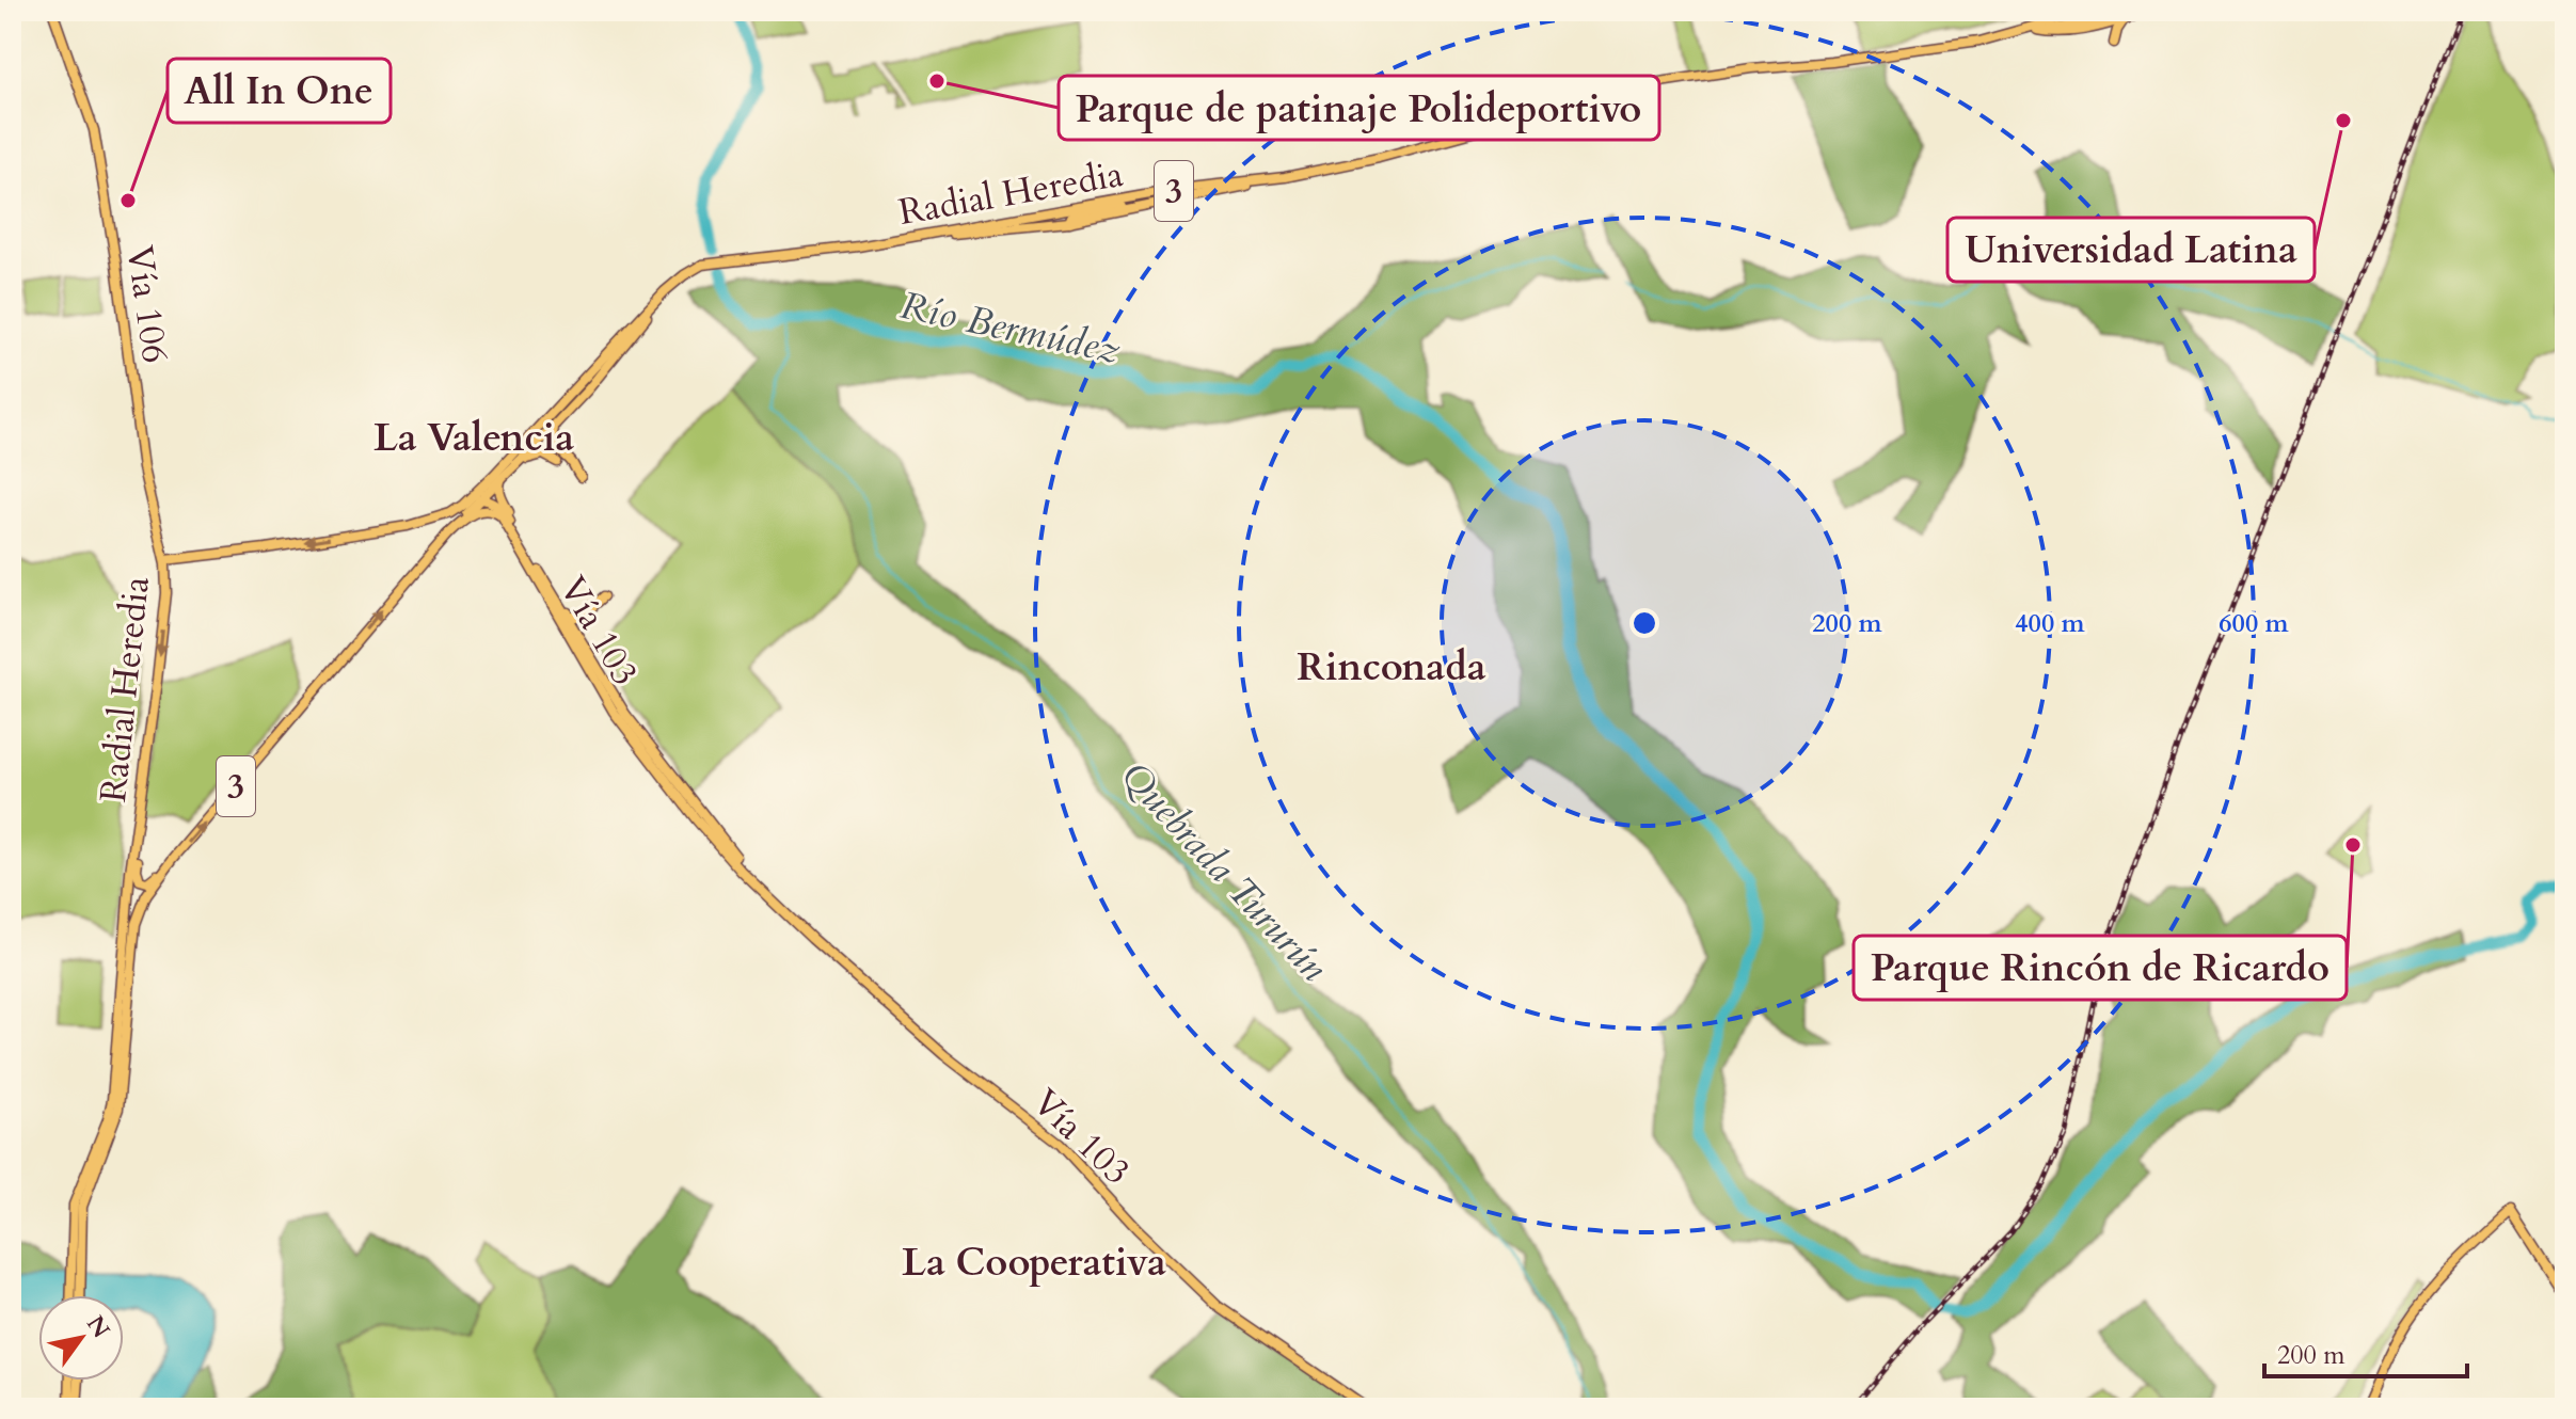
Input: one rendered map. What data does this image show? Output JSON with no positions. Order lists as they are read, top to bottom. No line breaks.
{"streets":{"main road":["3","Radial Heredia","Vía 106","Vía 103"]},"crossings":[["Radial Heredia","Vía 106"],["Radial Heredia","Vía 103"]],"districts":["La Valencia","Rinconada","La Cooperativa"],"water":["Río Bermúdez","Quebrada Tururún"],"places":["Parque de patinaje Polideportivo","Universidad Latina","All In One","Parque Rincón de Ricardo"],"scale_bar":"200 m","north":"top right","rings":["200 m","400 m","600 m"]}
